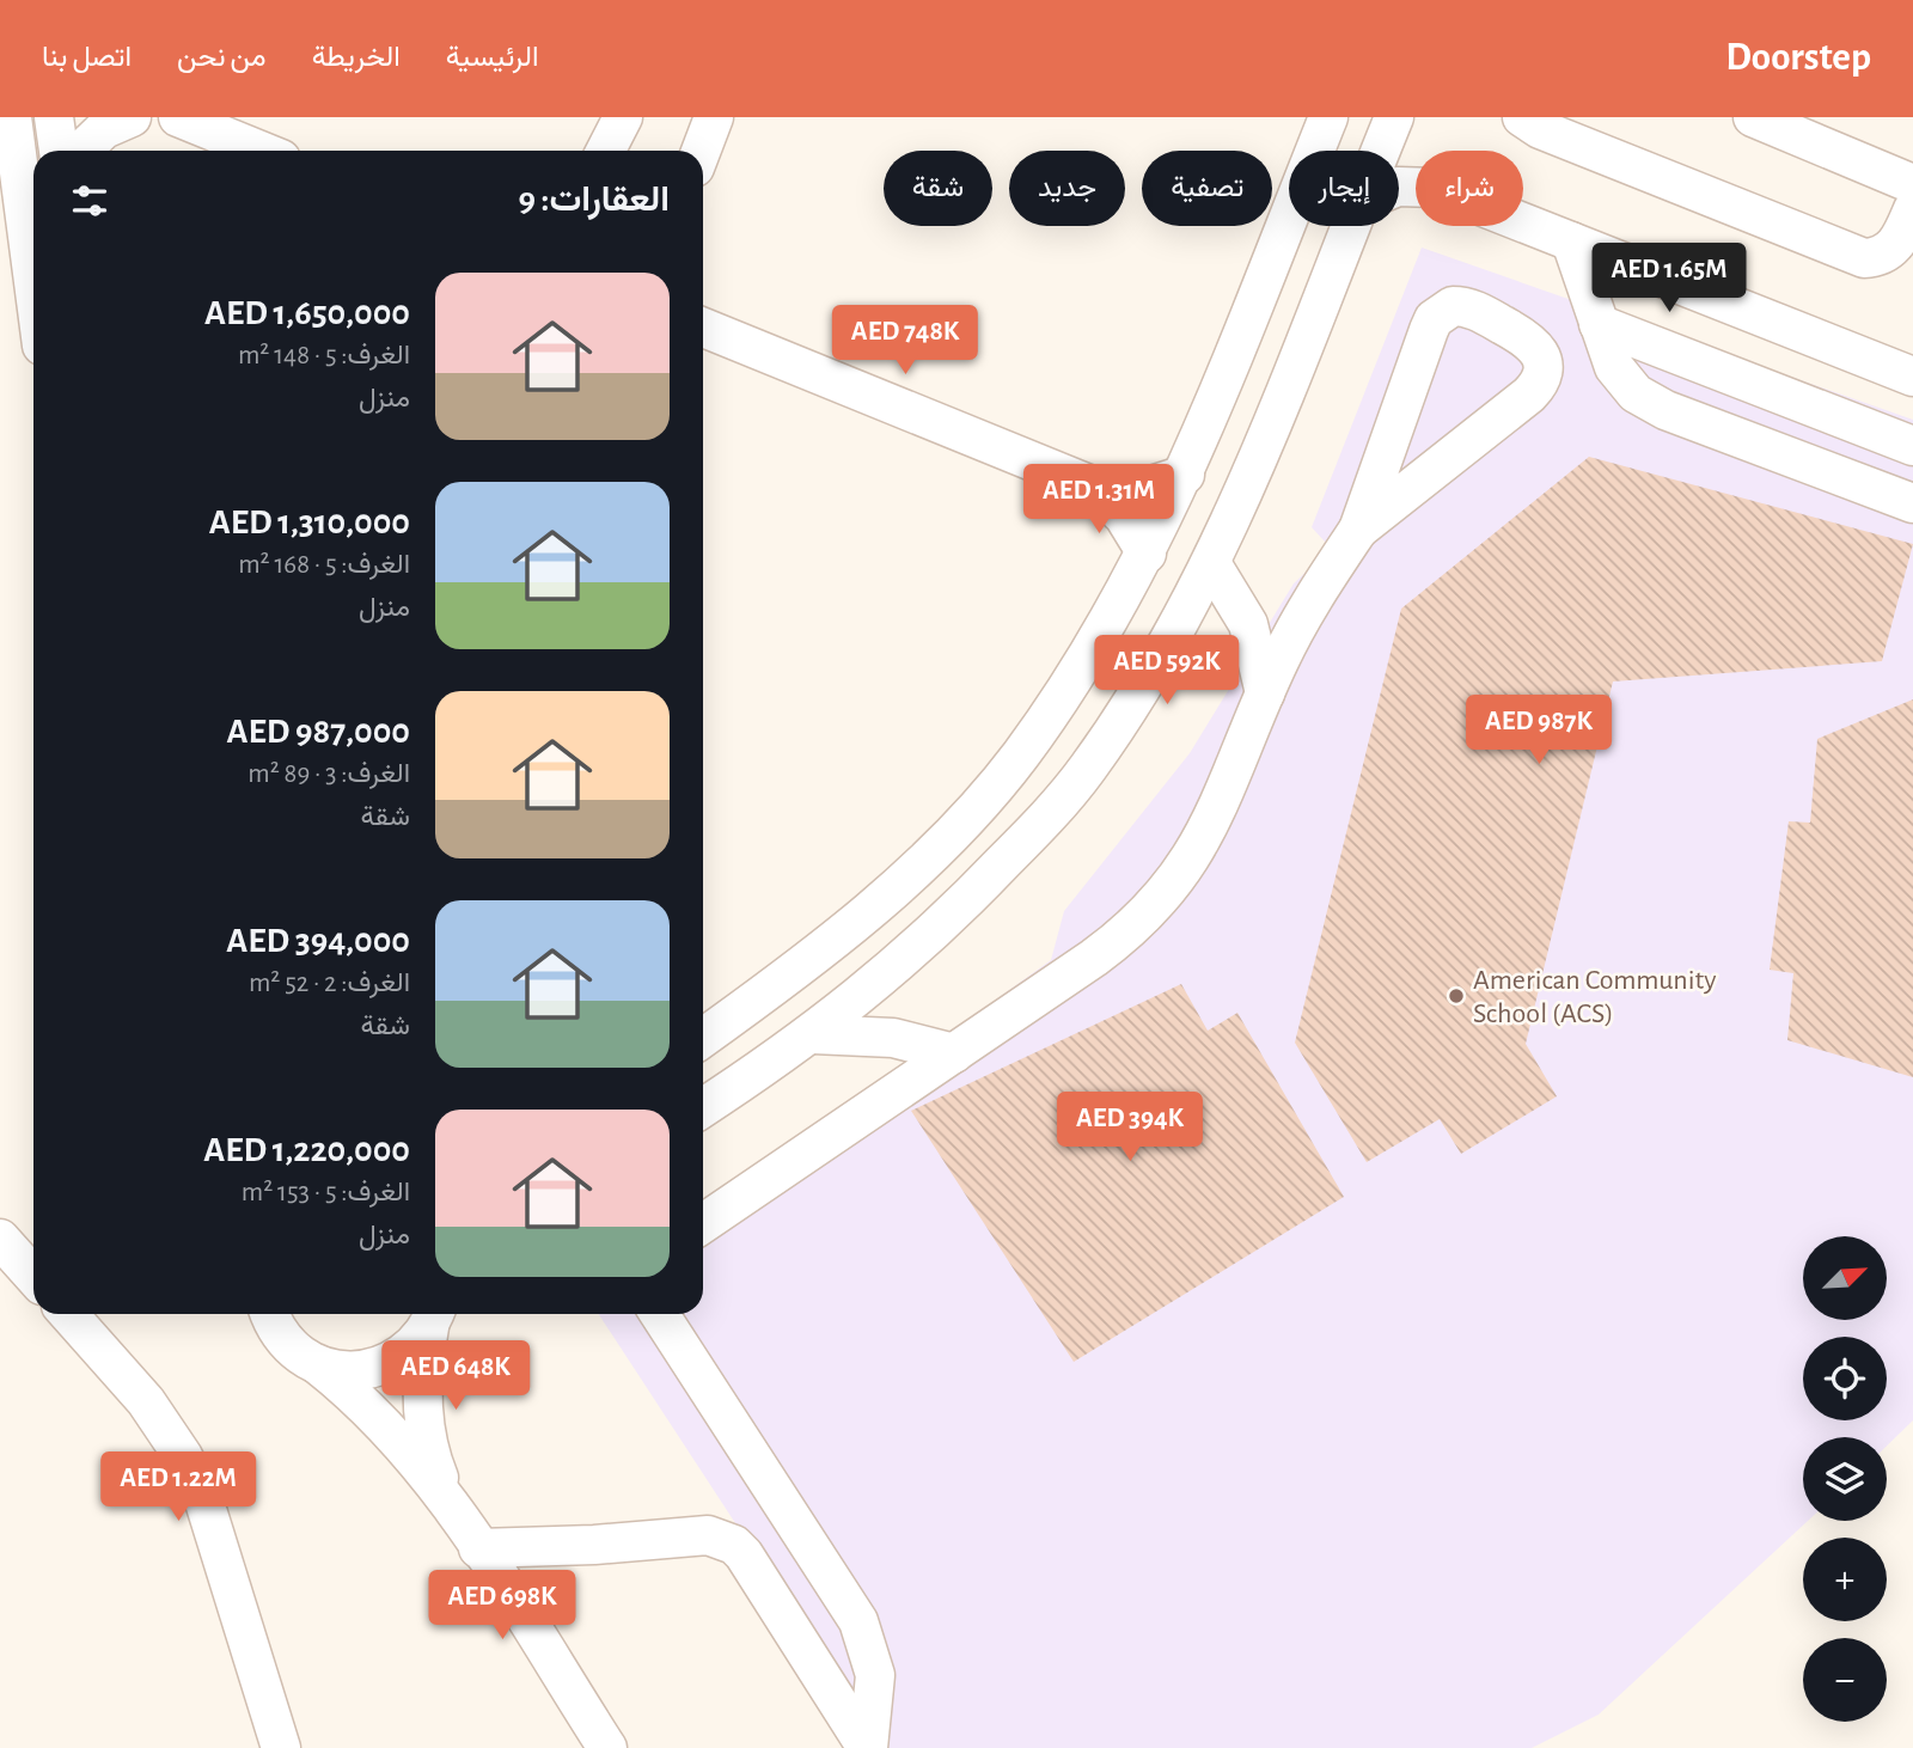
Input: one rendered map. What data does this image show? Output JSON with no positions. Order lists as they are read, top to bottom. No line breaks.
{"places":["American Community School (ACS)"],"north":"top right","page":{"header":"Doorstep","nav":["الرئيسية","الخريطة","من نحن","اتصل بنا"],"chip":["شراء","إيجار","تصفية","جديد","شقة"],"heading":"العقارات: 9","price":["AED 1.65M","AED 748K","AED 1.31M","AED 592K","AED 987K","AED 394K","AED 648K","AED 1.22M","AED 698K"],"list":[{"name":"AED 1,650,000","note":"الغرف: 5 · 148 m² · منزل"},{"name":"AED 1,310,000","note":"الغرف: 5 · 168 m² · منزل"},{"name":"AED 987,000","note":"الغرف: 3 · 89 m² · شقة"},{"name":"AED 394,000","note":"الغرف: 2 · 52 m² · شقة"},{"name":"AED 1,220,000","note":"الغرف: 5 · 153 m² · منزل"}],"map_buttons":["+","−"]}}
